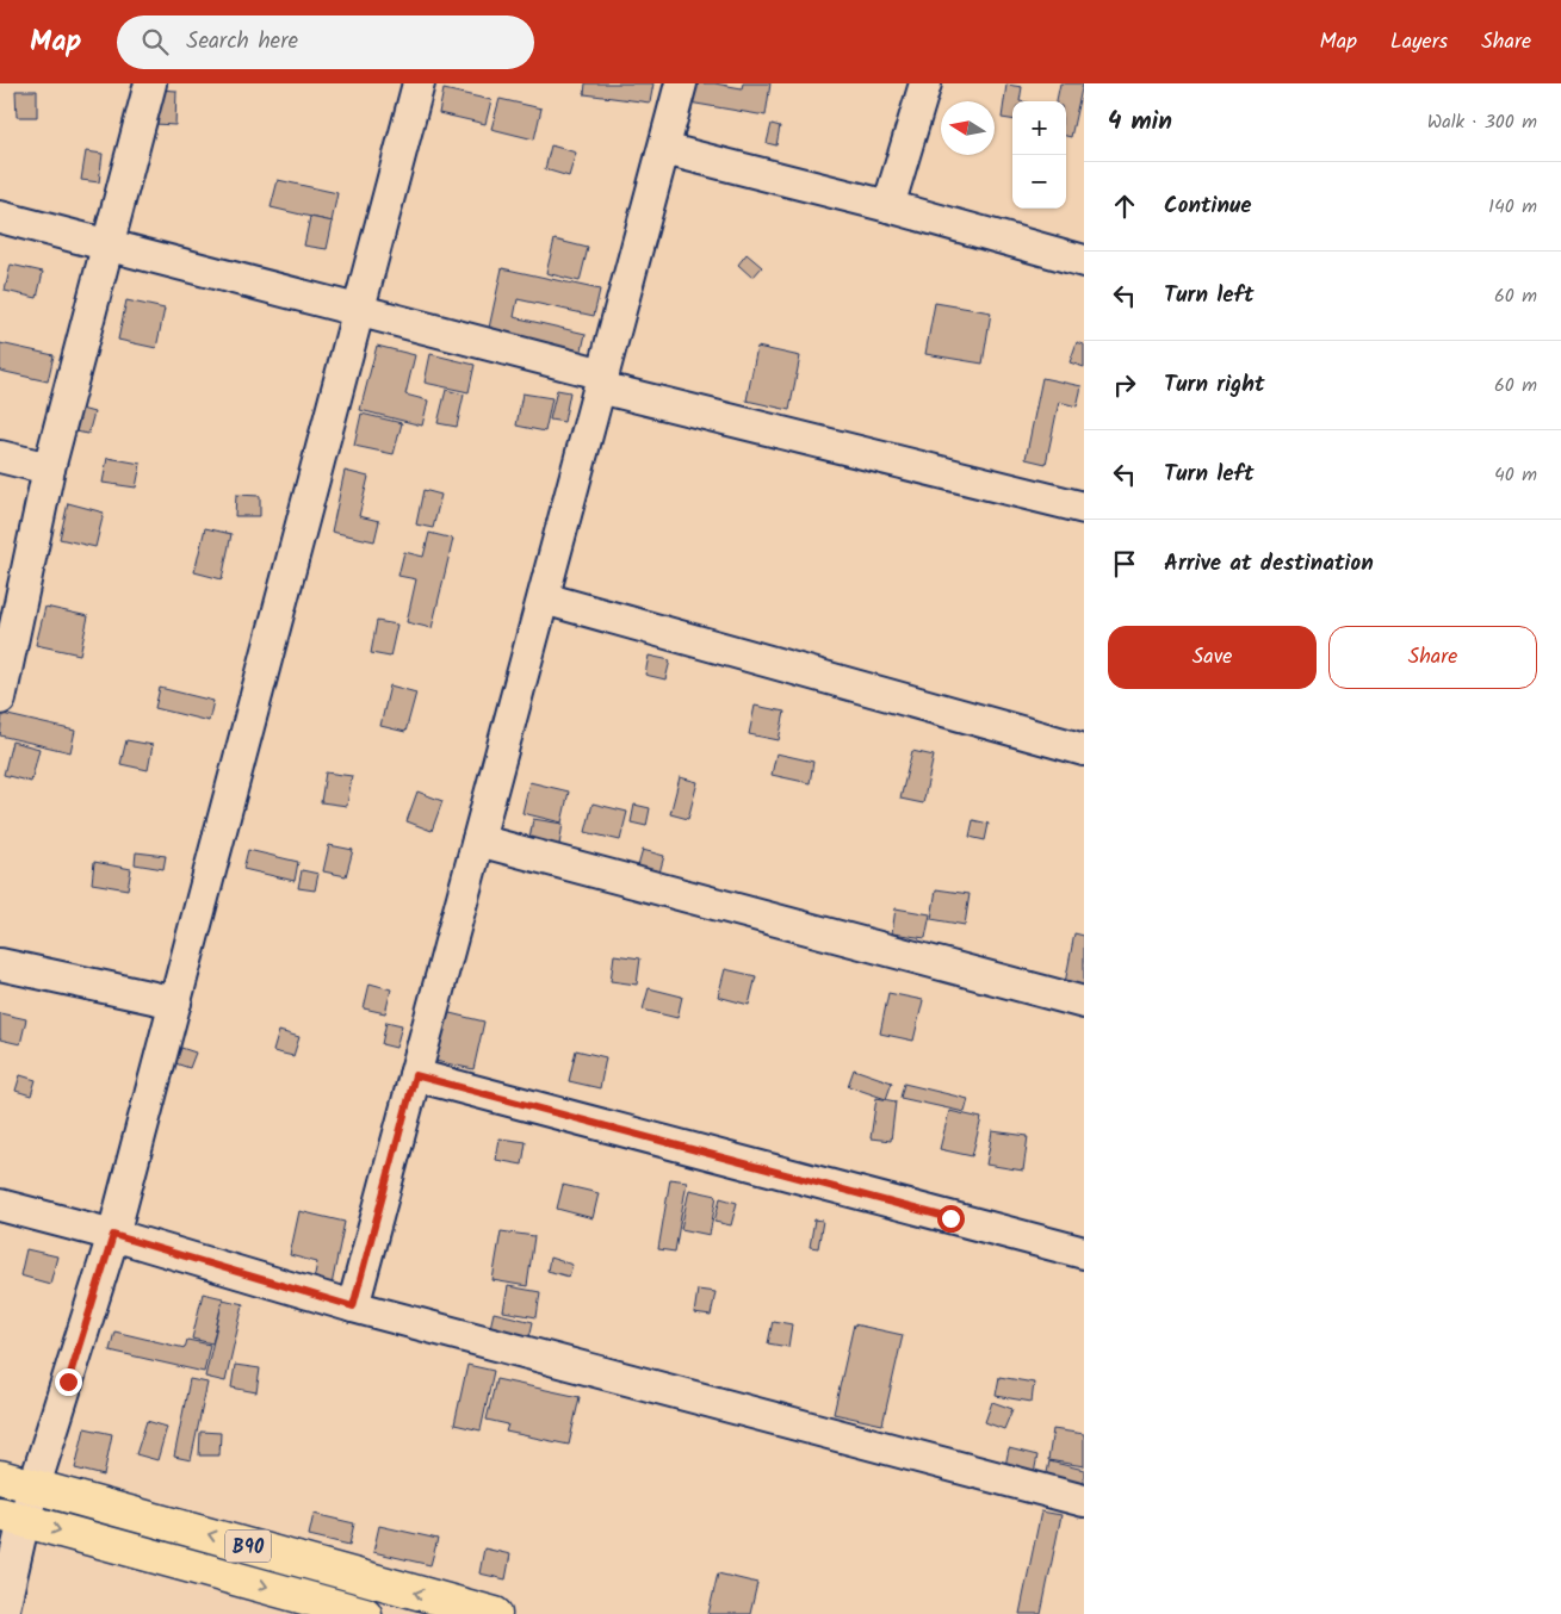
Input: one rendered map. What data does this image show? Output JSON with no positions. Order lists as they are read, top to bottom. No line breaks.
{"streets":{"main road":["B90"]},"north":"left","page":{"header":"Map","search":"Search here","nav":["Map","Layers","Share"],"heading":["4 min","Walk · 300 m"],"map_buttons":["+","−"],"list":[["Continue","140 m"],["Turn left","60 m"],["Turn right","60 m"],["Turn left","40 m"],"Arrive at destination"],"buttons":["Save","Share"]}}
